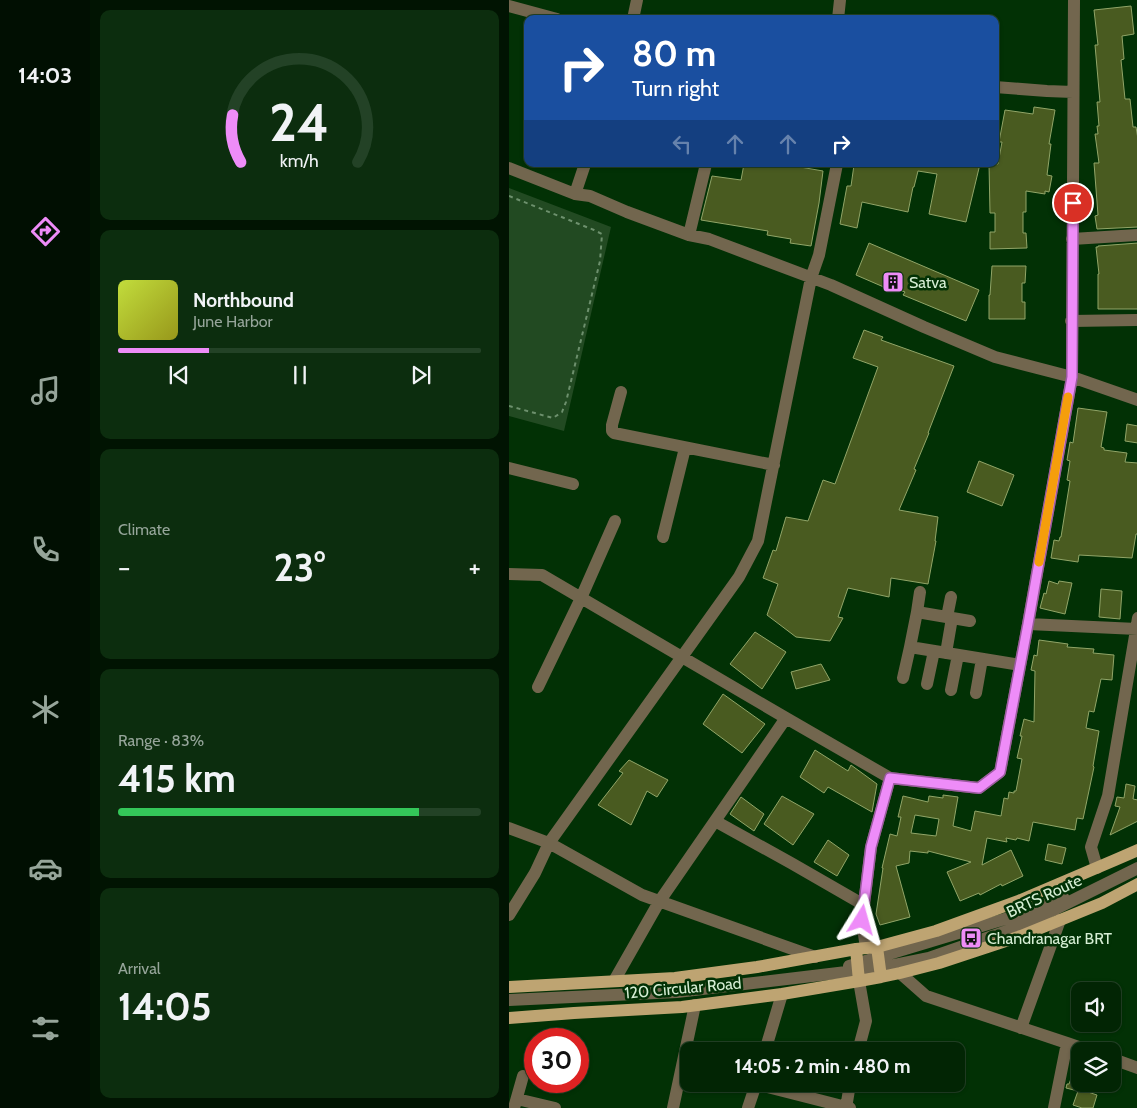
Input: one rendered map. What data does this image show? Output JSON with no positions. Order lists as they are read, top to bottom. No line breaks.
{"streets":{"main road":["120 Circular Road"],"street":["BRTS Route"]},"crossings":[["BRTS Route","120 Circular Road"]],"places":{"building":["Satva"],"bus stop":["Chandranagar BRT"]},"page":{"tabs":"14:03","turn":["80 m","Turn right"],"song":["Northbound","June Harbor"],"tile":["Climate",["Range · 83%","415 km"],["Arrival","14:05"]],"heat":["−","23°","+"],"limit":"30","trip":"14:05 · 2 min · 480 m","gauge":["24","km/h"]}}
